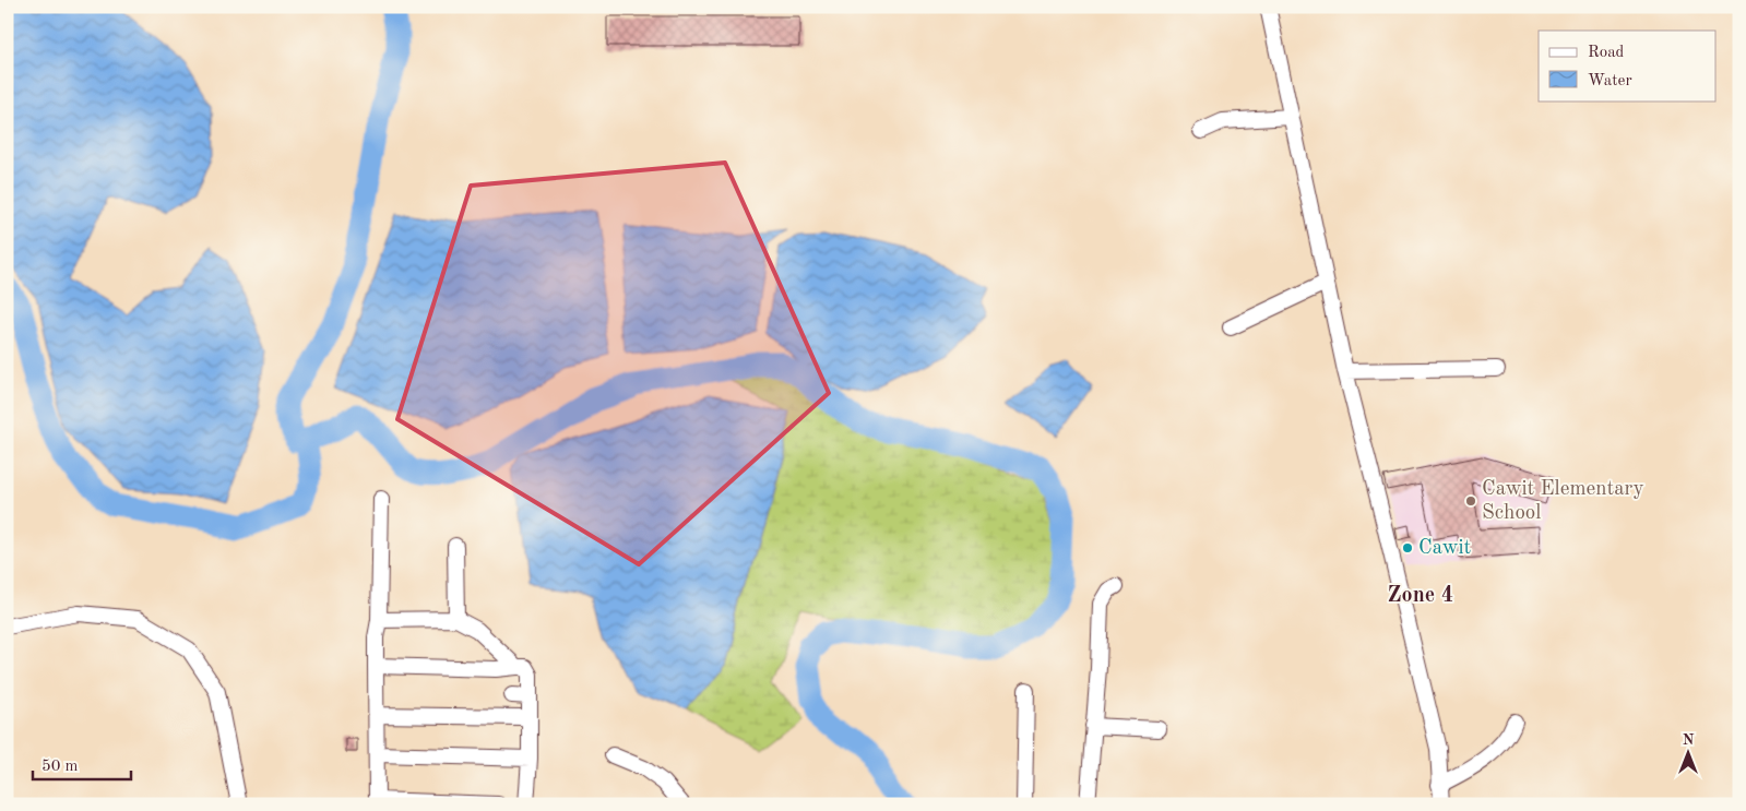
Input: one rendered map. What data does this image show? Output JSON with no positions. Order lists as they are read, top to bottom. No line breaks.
{"districts":["Zone 4"],"places":["Cawit Elementary School","Cawit"],"legend":["Road","Water"],"scale_bar":"50 m","north":"top"}
